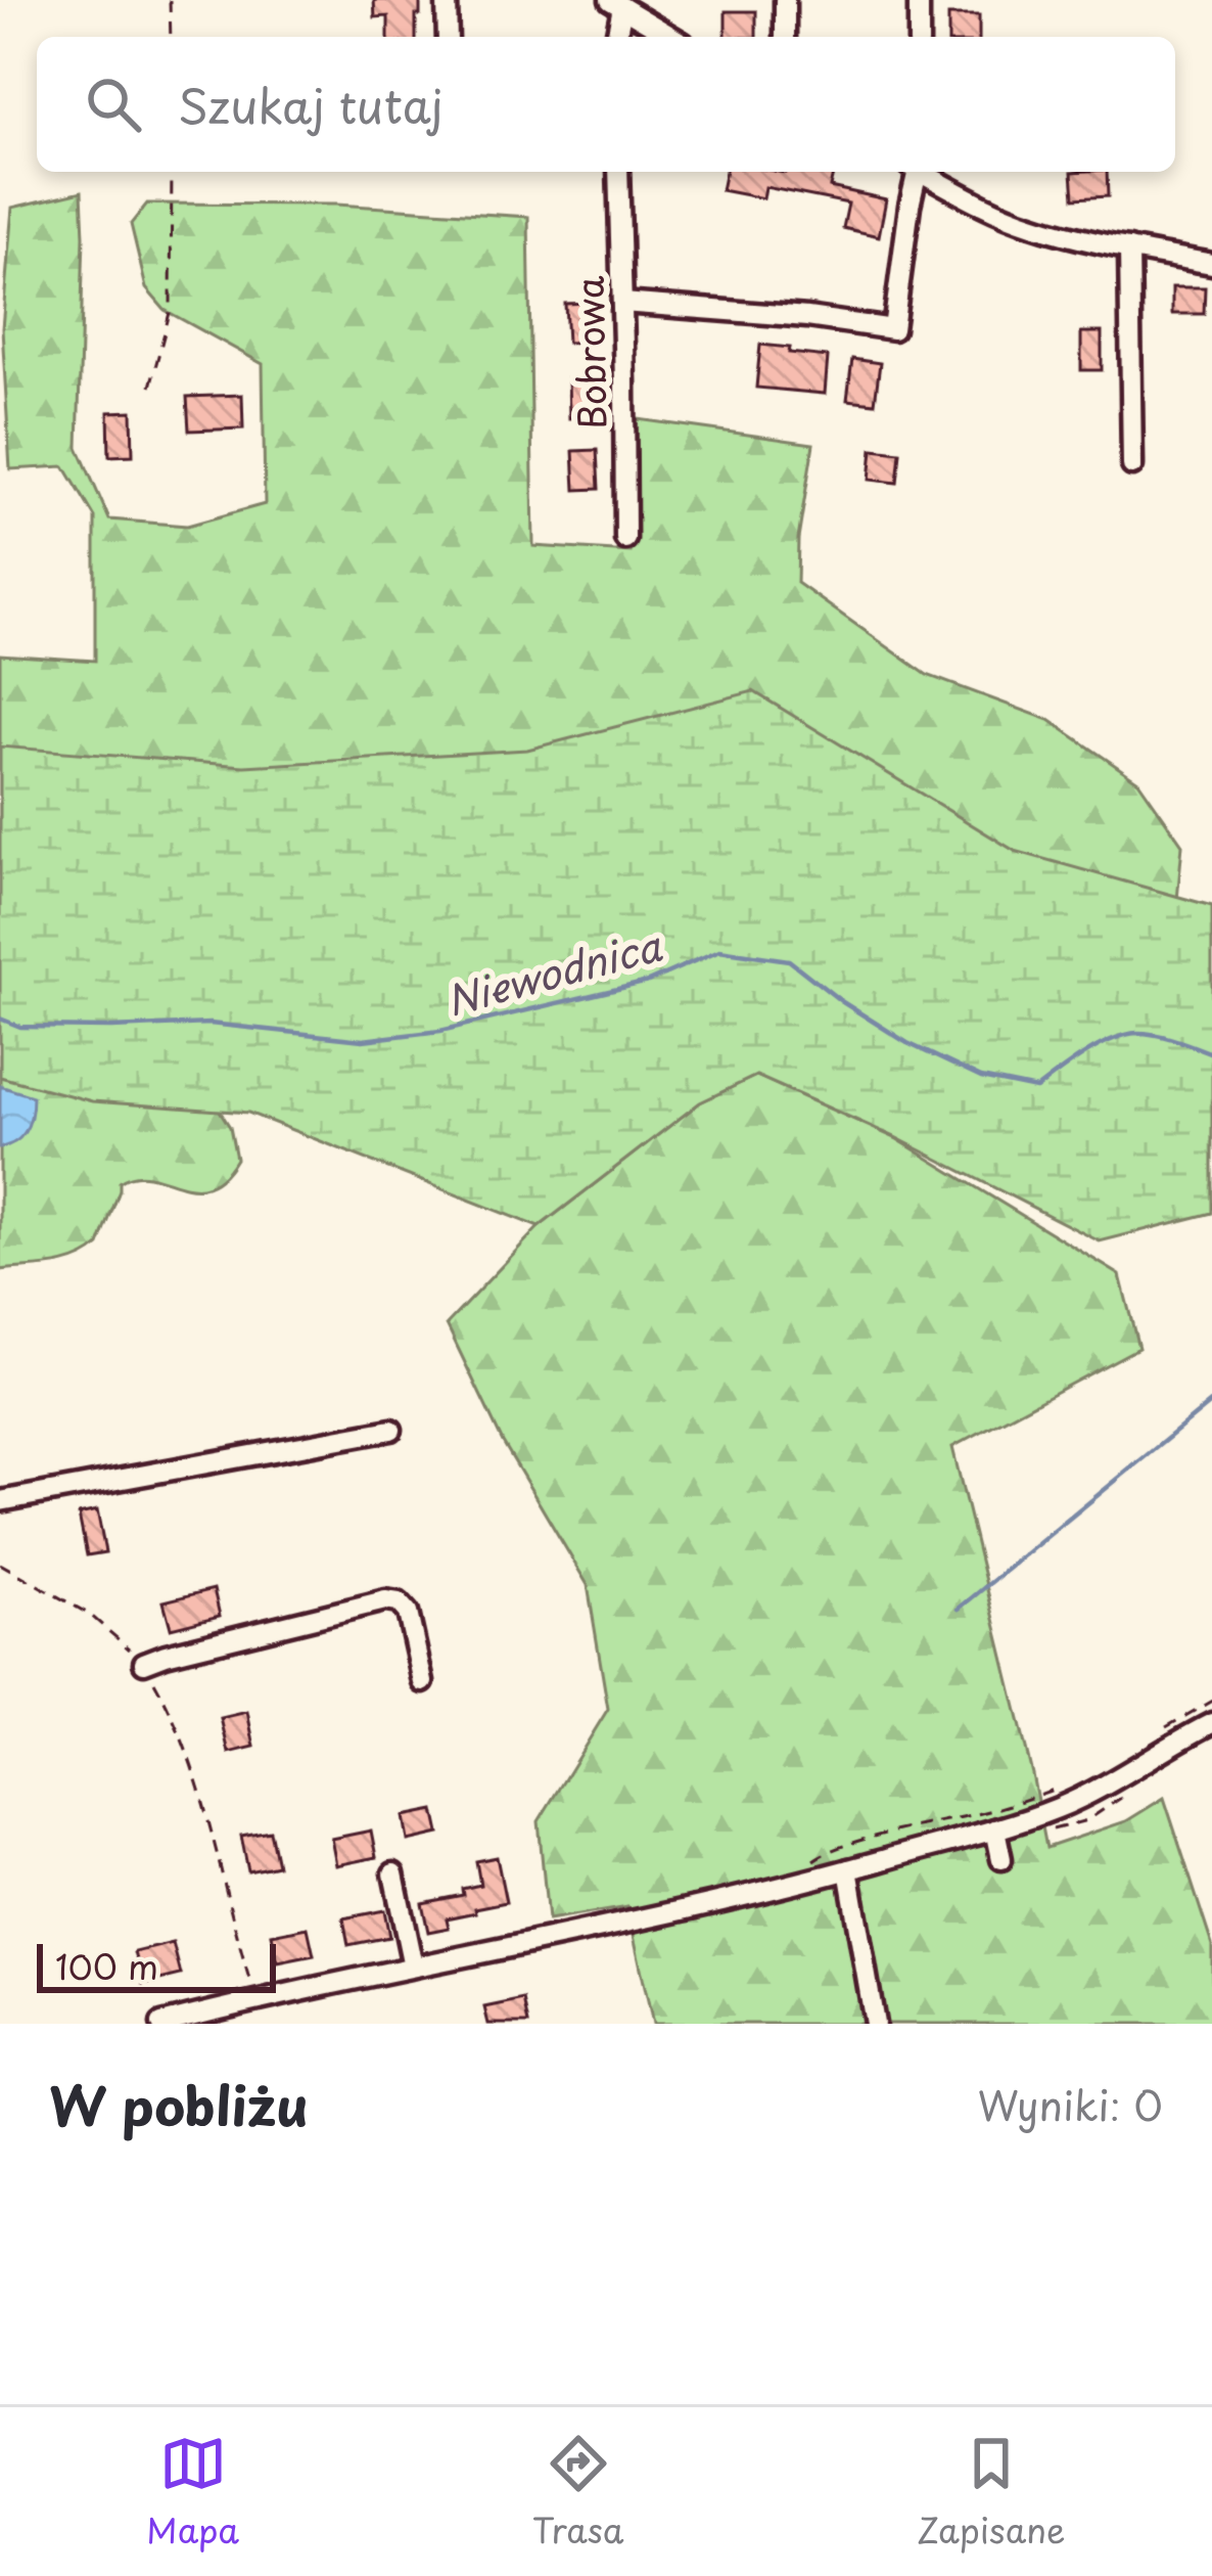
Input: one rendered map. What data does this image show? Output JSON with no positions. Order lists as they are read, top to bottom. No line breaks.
{"streets":{"street":["Bobrowa"]},"water":["Niewodnica"],"scale_bar":"100 m","page":{"search":"Szukaj tutaj","scale":"100 m","heading":["W pobliżu","Wyniki: 0"],"nav":["Mapa","Trasa","Zapisane"]}}
